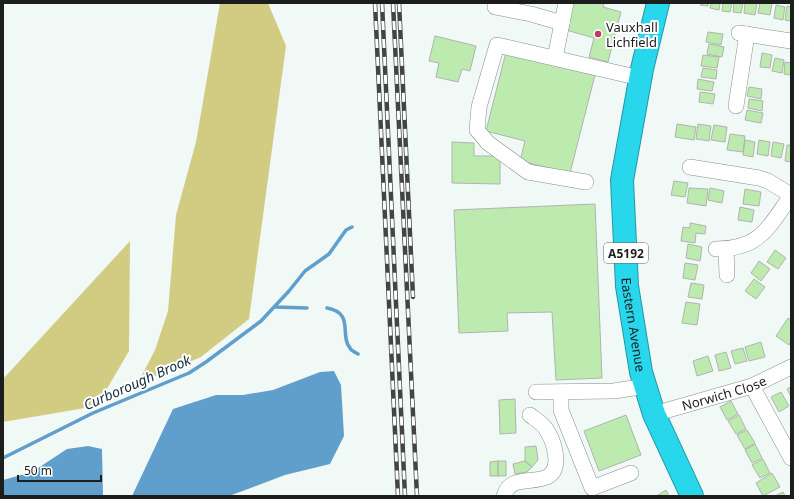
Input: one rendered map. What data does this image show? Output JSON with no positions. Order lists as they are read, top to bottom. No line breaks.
{"streets":{"highway":["A5192","Eastern Avenue"],"street":["Norwich Close"]},"crossings":[["Eastern Avenue","Norwich Close"]],"water":["Curborough Brook"],"places":["Vauxhall Lichfield"],"scale_bar":"50 m"}
